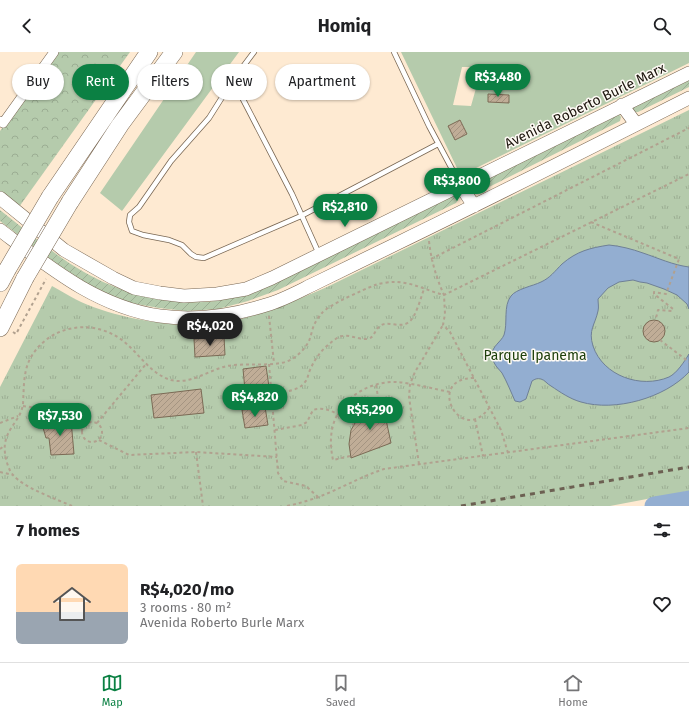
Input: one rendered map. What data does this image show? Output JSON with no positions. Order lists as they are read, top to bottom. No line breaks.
{"streets":{"main road":["Avenida Roberto Burle Marx"]},"parks":["Parque Ipanema"],"page":{"header":"Homiq","price":["R$3,480","R$3,800","R$2,810","R$4,020","R$4,820","R$5,290","R$7,530"],"chip":["Buy","Rent","Filters","New","Apartment"],"heading":"7 homes","list":[{"name":"R$4,020/mo","note":"3 rooms · 80 m² · Avenida Roberto Burle Marx"}],"tabs":["Map","Saved","Home"]}}
